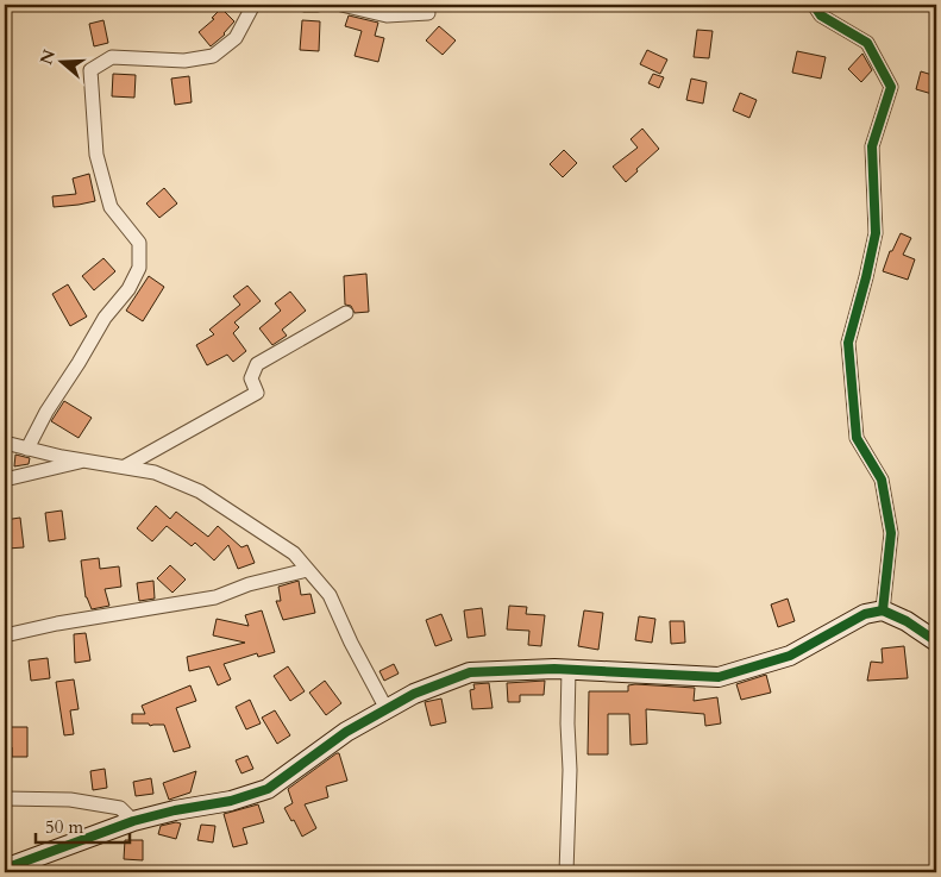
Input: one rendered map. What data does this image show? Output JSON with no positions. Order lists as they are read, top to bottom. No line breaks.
{"scale_bar":"50 m","north":"left"}
